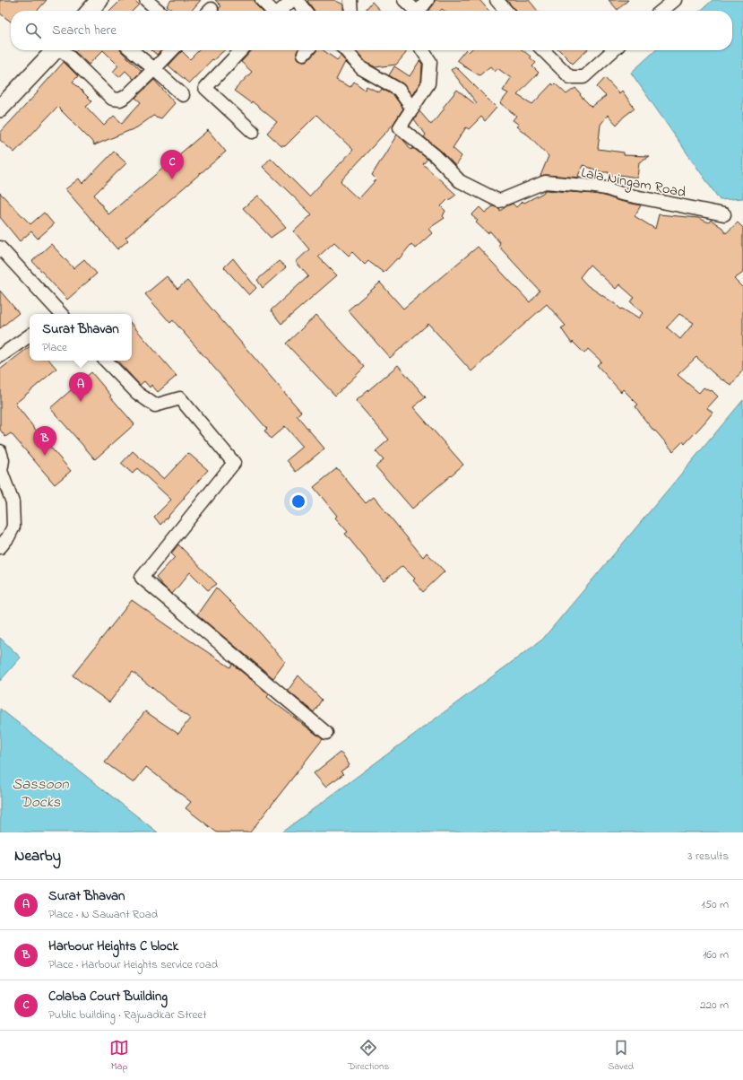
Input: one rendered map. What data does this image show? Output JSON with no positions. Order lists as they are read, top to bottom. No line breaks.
{"streets":{"street":["Lala Ningam Road"]},"water":["Sassoon Docks"],"page":{"search":"Search here","pins":["C","A","B"],"popup":["Surat Bhavan","Place"],"heading":["Nearby","3 results"],"list":[{"mark":"A","name":"Surat Bhavan","note":"Place · N Sawant Road","value":"150 m"},{"mark":"B","name":"Harbour Heights C block","note":"Place · Harbour Heights service road","value":"160 m"},{"mark":"C","name":"Colaba Court Building","note":"Public building · Rajwadkar Street","value":"220 m"}],"nav":["Map","Directions","Saved"]}}
